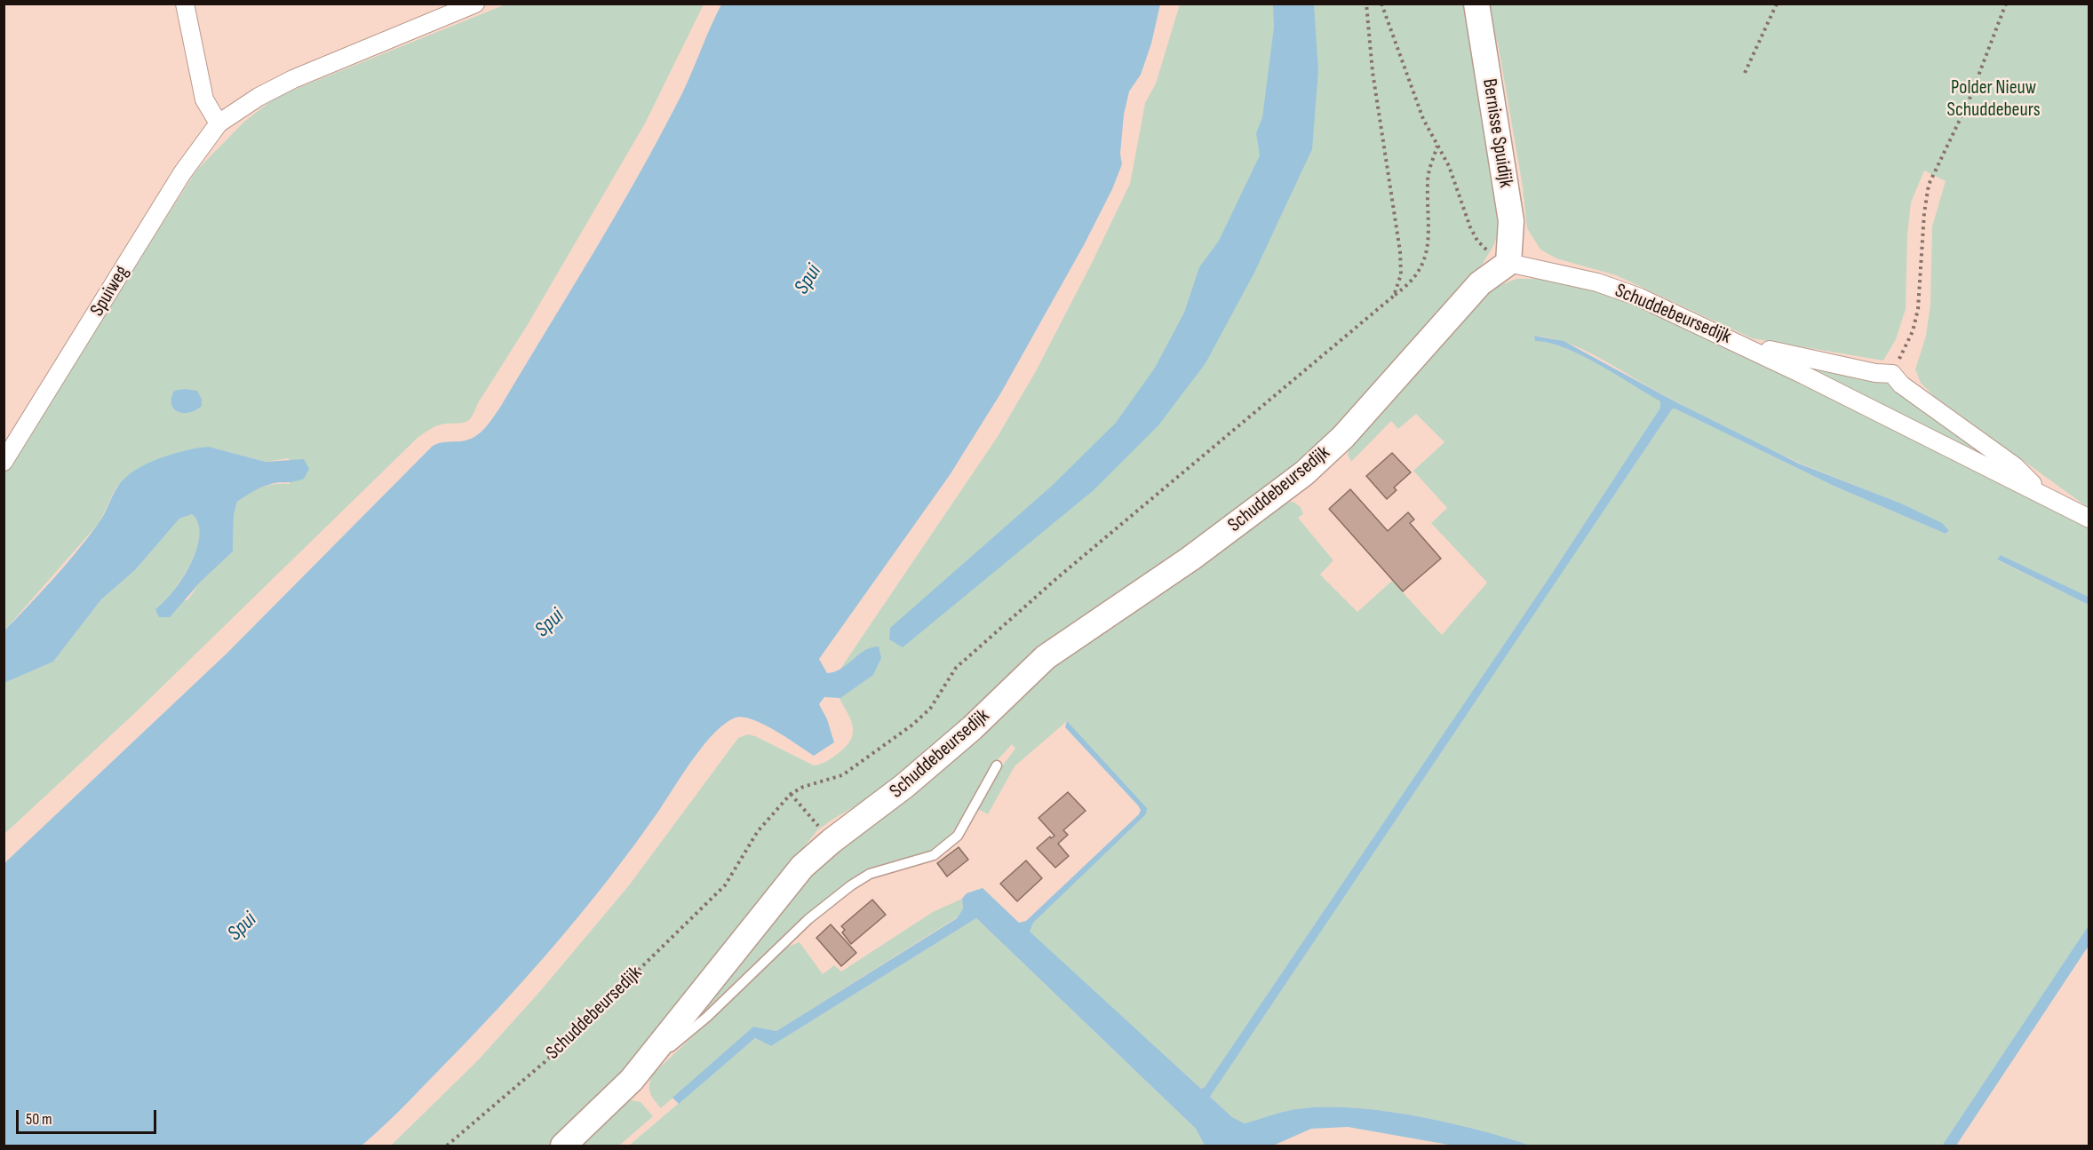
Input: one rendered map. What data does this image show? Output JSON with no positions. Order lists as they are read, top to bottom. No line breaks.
{"streets":{"street":["Bernisse Spuidijk","Spuiweg","Schuddebeursedijk"]},"crossings":[["Bernisse Spuidijk","Schuddebeursedijk"]],"water":["Spui"],"parks":["Polder Nieuw Schuddebeurs"],"scale_bar":"50 m"}
